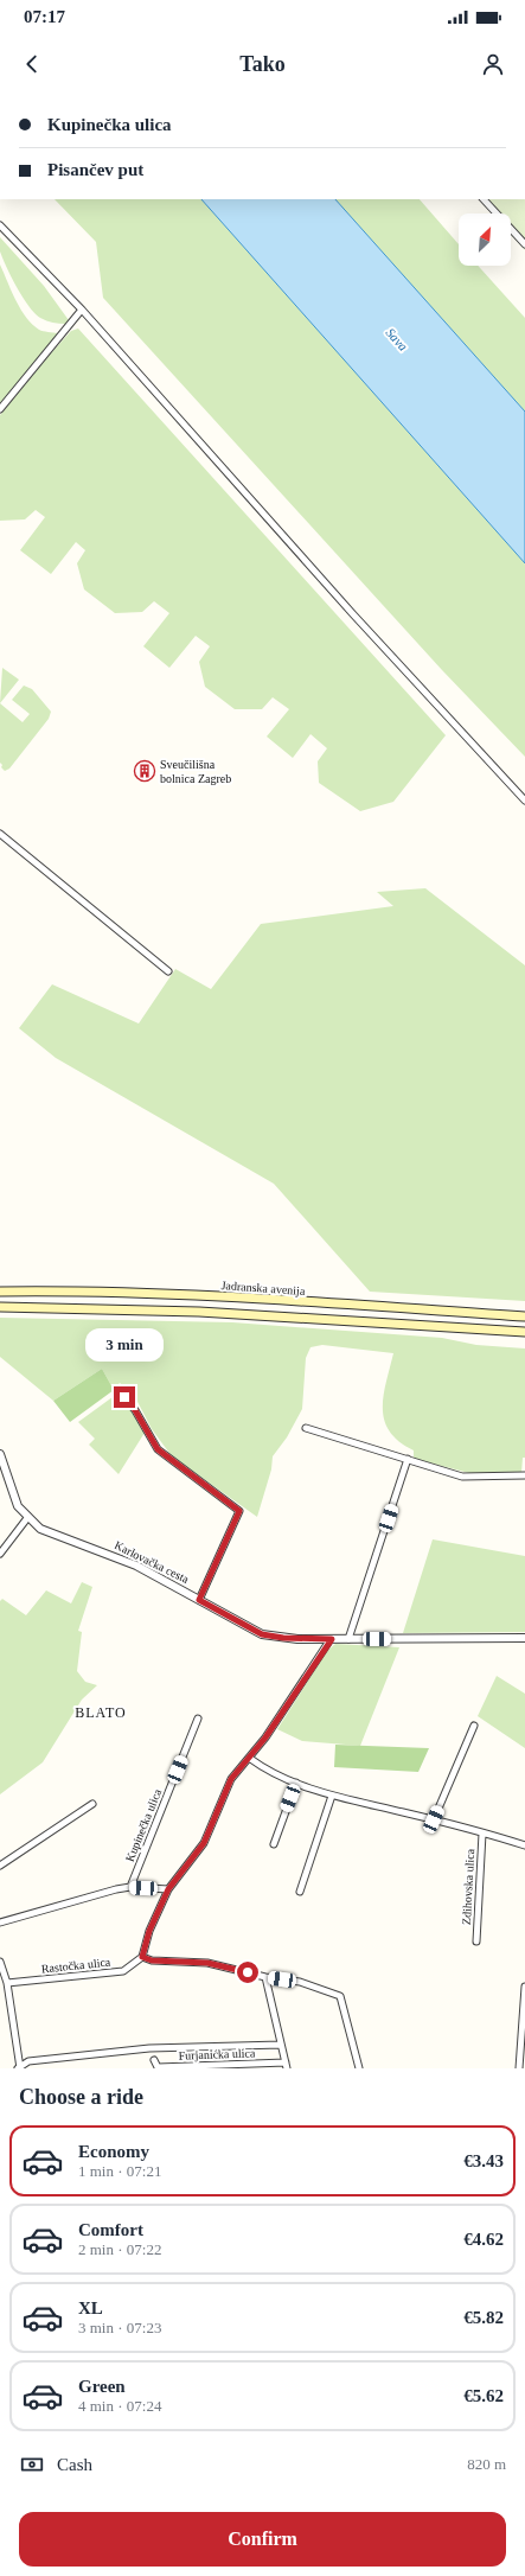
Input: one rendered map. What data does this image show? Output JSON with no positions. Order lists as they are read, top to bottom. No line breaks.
{"streets":{"main road":["Jadranska avenija"],"street":["Karlovačka cesta","Kupinečka ulica","Zdihovska ulica","Rastočka ulica","Furjanićka ulica"]},"districts":["BLATO"],"water":["Sava"],"places":{"building":["Sveučilišna bolnica Zagreb"]},"north":"top right","page":{"status":"07:17","header":"Tako","banner":["Kupinečka ulica","Pisančev put"],"bubble":"3 min","heading":"Choose a ride","list":[{"name":"Economy","note":"1 min · 07:21","value":"€3.43"},{"name":"Comfort","note":"2 min · 07:22","value":"€4.62"},{"name":"XL","note":"3 min · 07:23","value":"€5.82"},{"name":"Green","note":"4 min · 07:24","value":"€5.62"}],"pay":["Cash","820 m"],"buttons":"Confirm"}}
